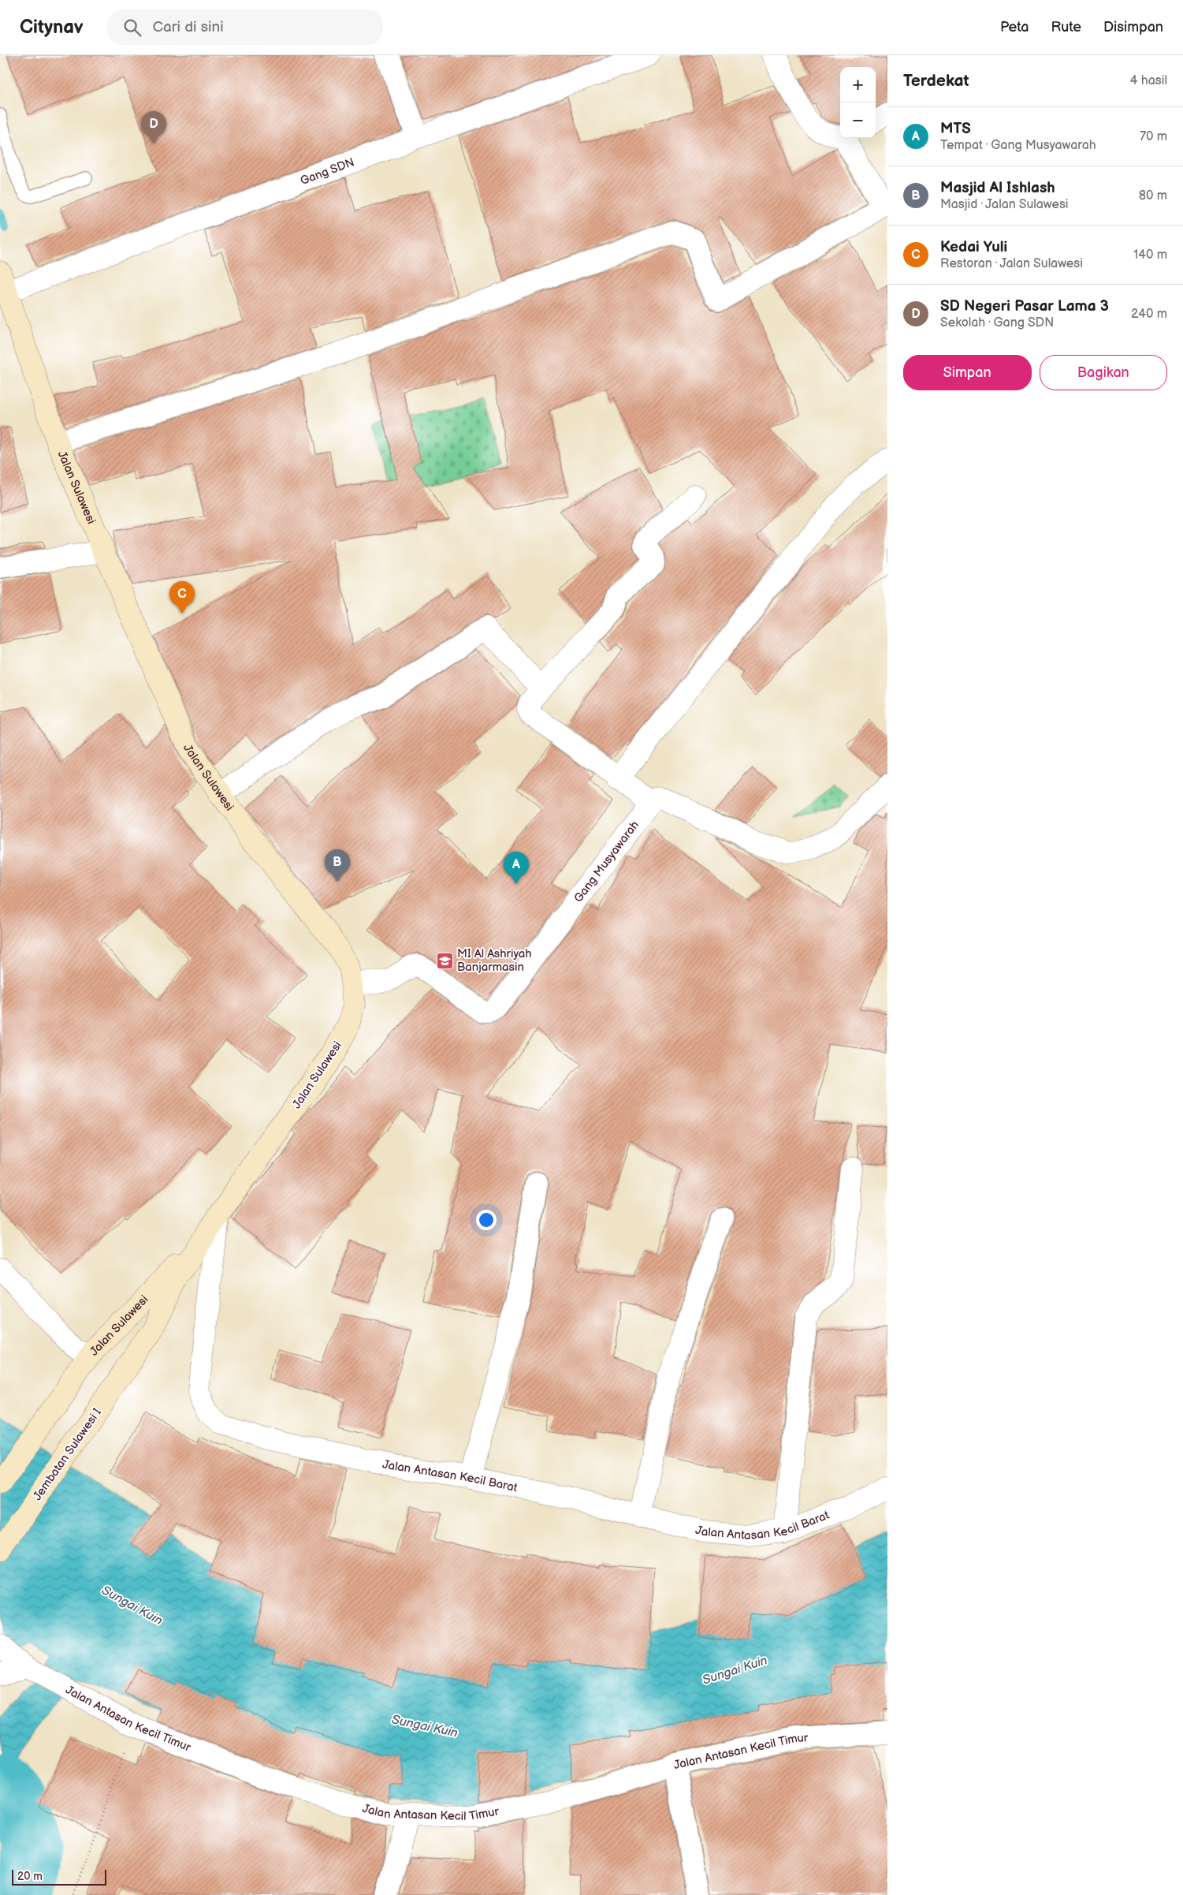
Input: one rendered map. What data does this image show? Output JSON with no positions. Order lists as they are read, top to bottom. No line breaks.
{"streets":{"main road":["Jalan Sulawesi","Jembatan Sulawesi I"],"street":["Gang SDN","Gang Musyawarah","Jalan Antasan Kecil Barat","Jalan Antasan Kecil Timur"]},"crossings":[["Gang SDN","Jalan Sulawesi"],["Jalan Sulawesi","Gang Musyawarah"],["Jalan Sulawesi","Jembatan Sulawesi I"],["Jalan Sulawesi","Jalan Antasan Kecil Barat"]],"water":["Sungai Kuin"],"places":{"school or university":["MI Al Ashriyah Banjarmasin"]},"scale_bar":"20 m","page":{"header":"Citynav","search":"Cari di sini","nav":["Peta","Rute","Disimpan"],"heading":["Terdekat","4 hasil"],"map_buttons":["+","−"],"list":[{"mark":"A","name":"MTS","note":"Tempat · Gang Musyawarah","value":"70 m"},{"mark":"B","name":"Masjid Al Ishlash","note":"Masjid · Jalan Sulawesi","value":"80 m"},{"mark":"C","name":"Kedai Yuli","note":"Restoran · Jalan Sulawesi","value":"140 m"},{"mark":"D","name":"SD Negeri Pasar Lama 3","note":"Sekolah · Gang SDN","value":"240 m"}],"pins":["D","C","B","A"],"buttons":["Simpan","Bagikan"],"scale":"20 m"}}
